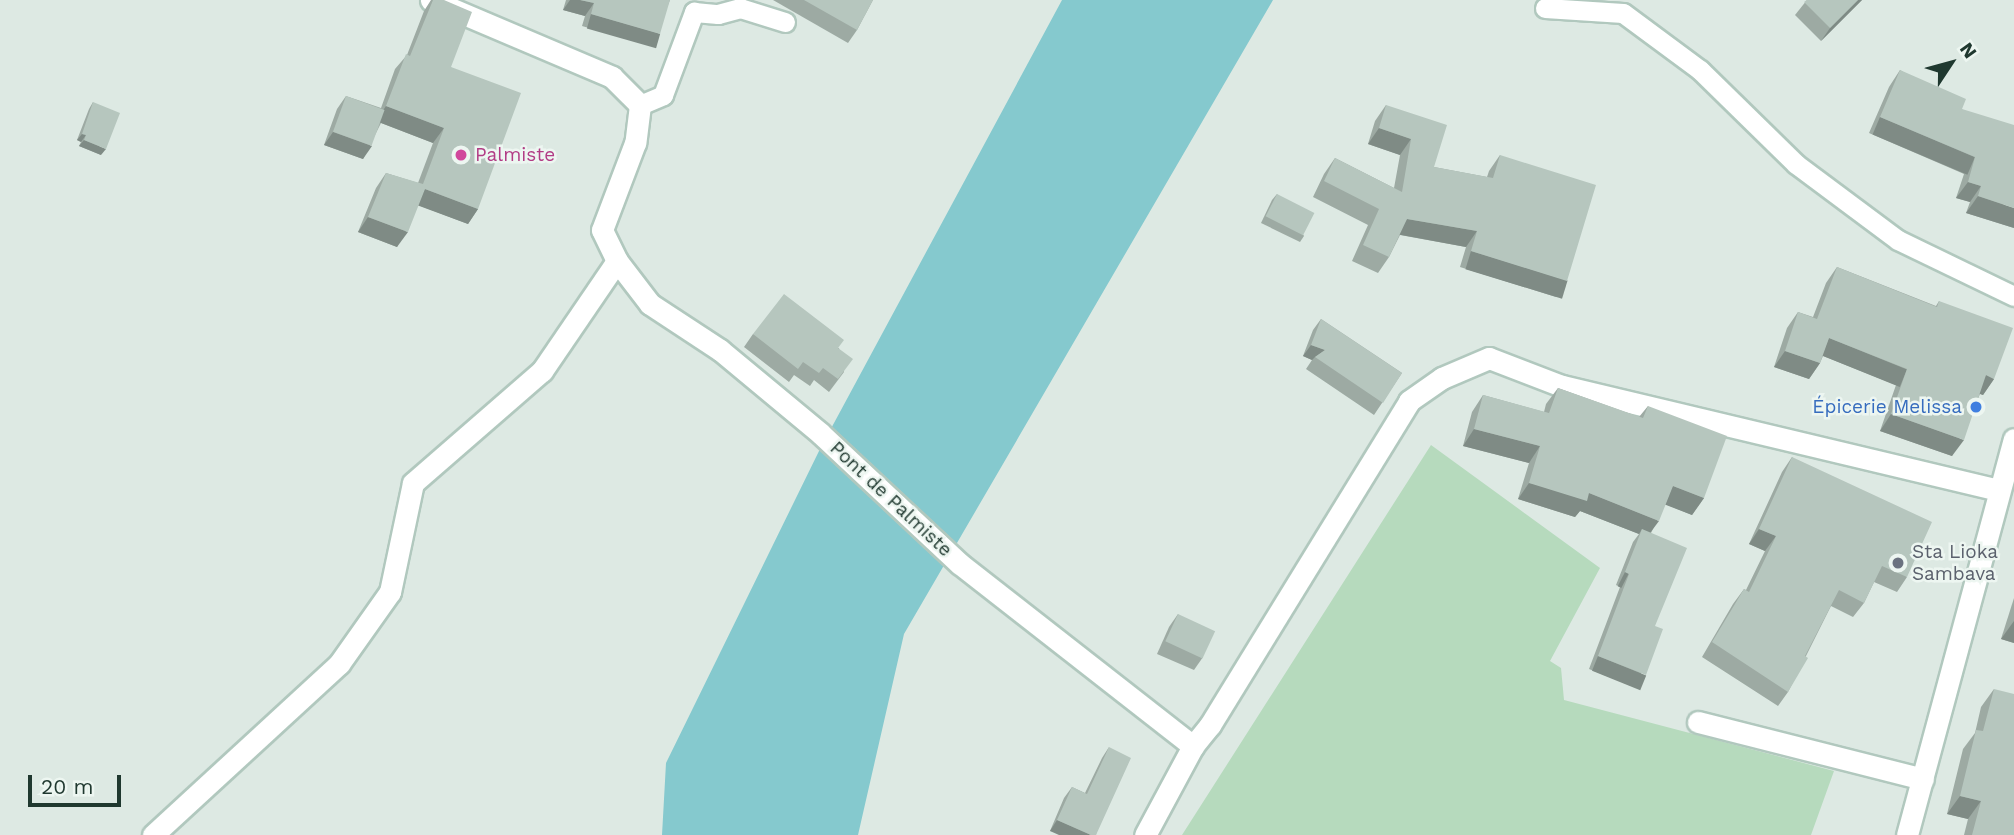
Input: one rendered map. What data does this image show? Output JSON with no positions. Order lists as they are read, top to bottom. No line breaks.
{"streets":{"street":["Pont de Palmiste"]},"places":["Palmiste","Épicerie Melissa","Sta Lioka Sambava"],"scale_bar":"20 m","north":"top right"}
